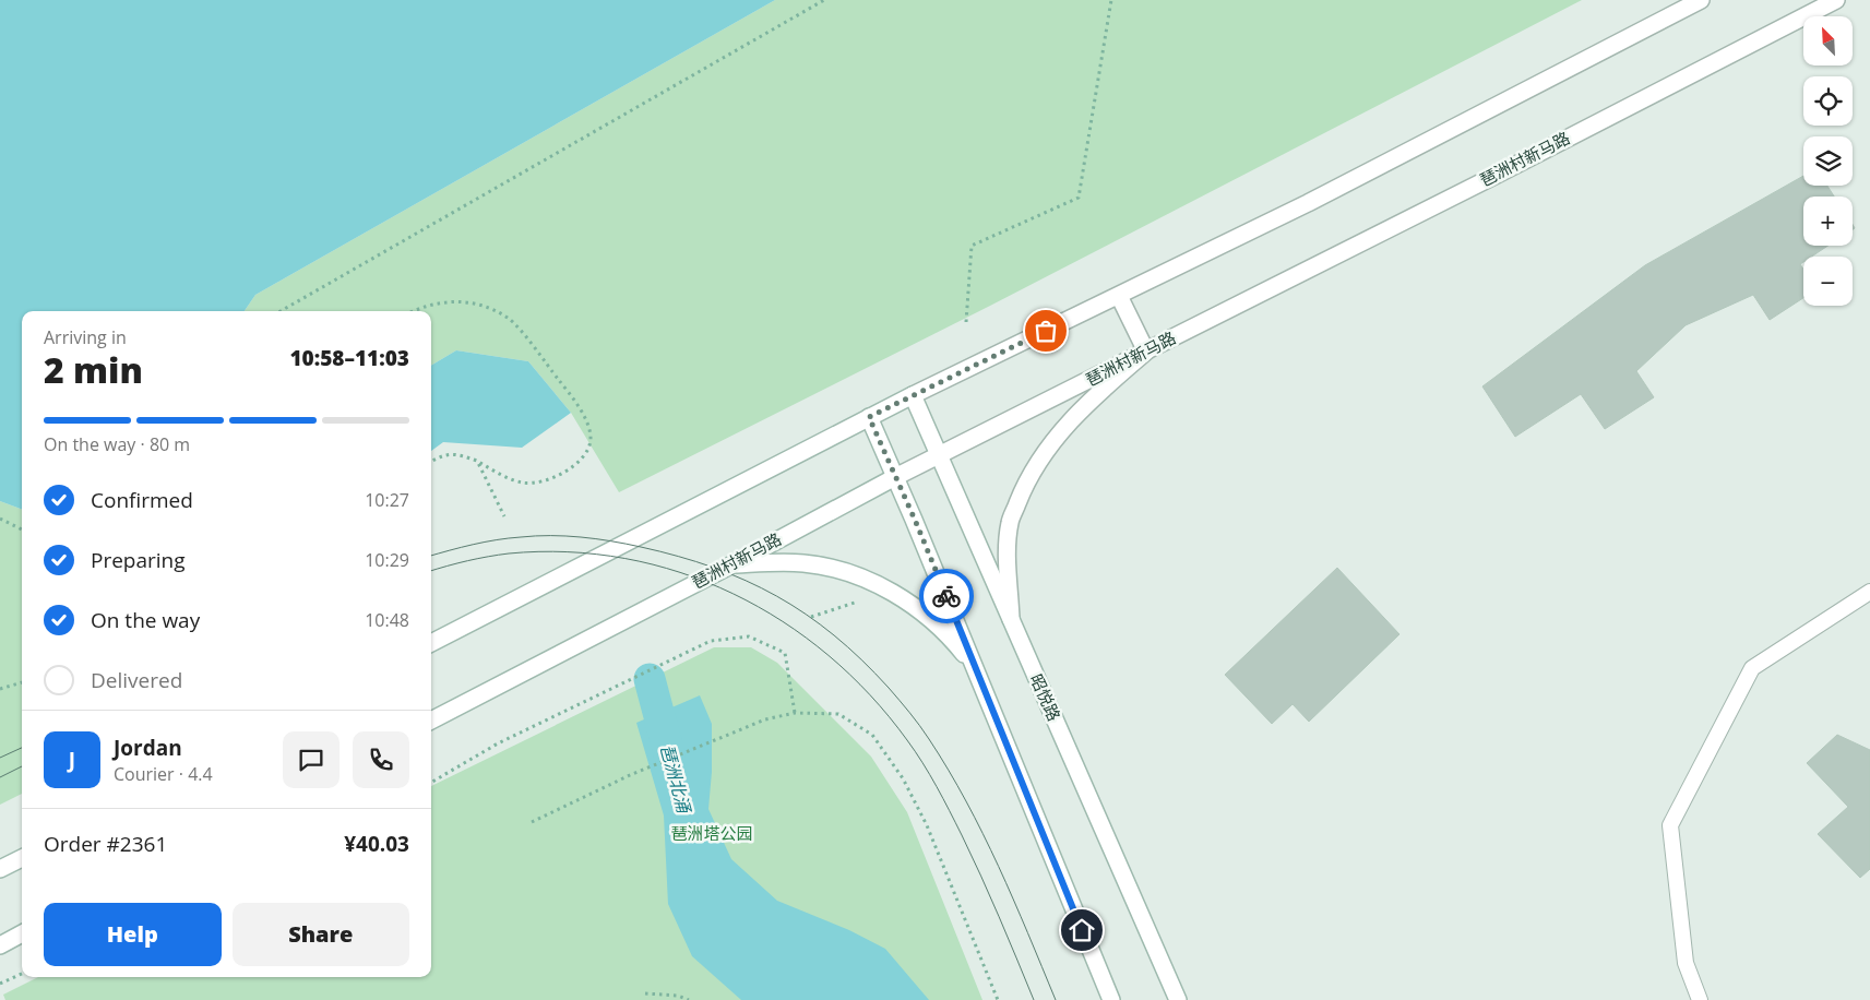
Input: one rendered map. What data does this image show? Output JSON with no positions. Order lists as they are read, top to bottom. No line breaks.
{"streets":{"main road":["琶洲村新马路","昭悦路"]},"crossings":[["琶洲村新马路","昭悦路"]],"water":["琶洲北涌"],"parks":["琶洲塔公园"],"north":"top left","page":{"map_buttons":["+","−"],"heading":["2 min","Arriving in","10:58–11:03"],"panel":["Jordan","Courier · 4.4","Order #2361","¥40.03"],"bar":"On the way · 80 m","list":[["Confirmed","10:27"],["Preparing","10:29"],["On the way","10:48"],"Delivered"],"round":"J","buttons":["Help","Share"]}}
